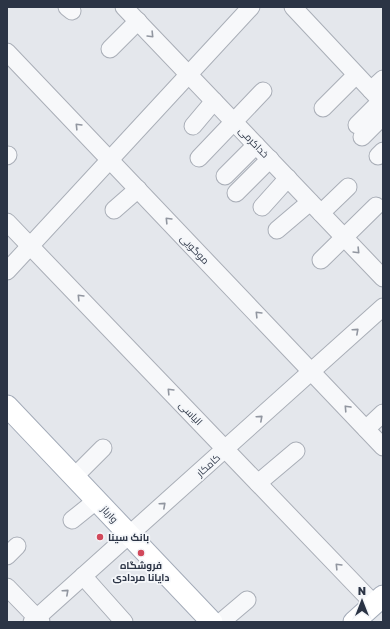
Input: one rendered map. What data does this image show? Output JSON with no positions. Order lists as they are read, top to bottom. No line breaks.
{"streets":{"main road":["وارباز"],"street":["خداکرمی","موگویی","الیاسی","کامکار"]},"crossings":[["موگویی","کامکار"],["الیاسی","کامکار"],["کامکار","وارباز"]],"one_way":["موگویی","الیاسی"],"places":["بانک سینا","فروشگاه دایانا مردادی"],"north":"top"}
